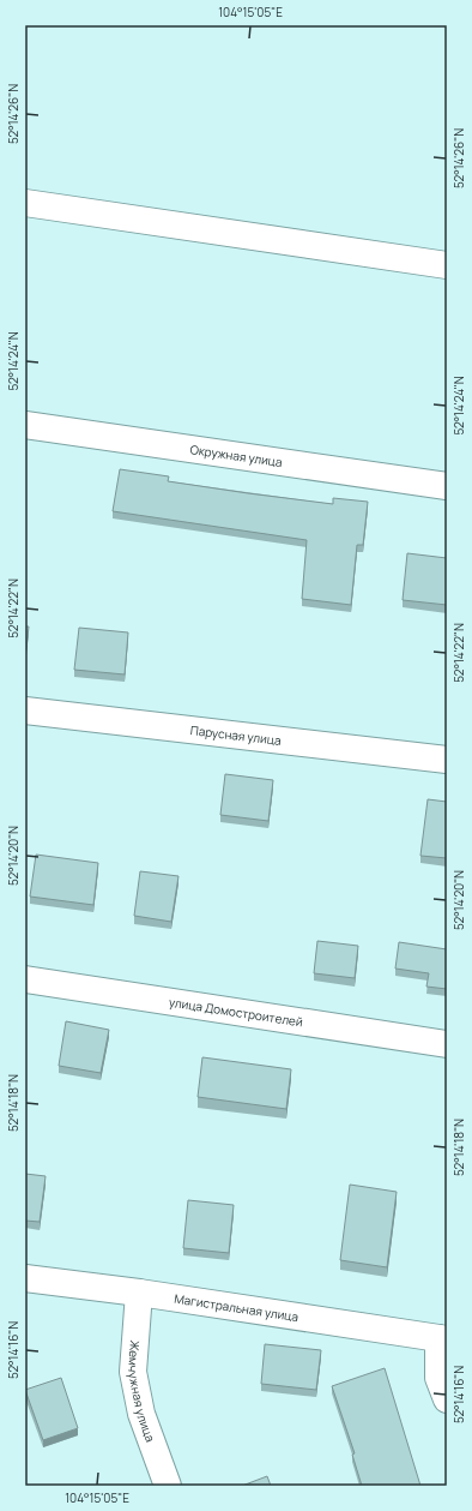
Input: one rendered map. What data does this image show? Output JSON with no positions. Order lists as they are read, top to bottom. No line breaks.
{"streets":{"street":["Окружная улица","Парусная улица","улица Домостроителей","Магистральная улица","Жемчужная улица"]},"crossings":[["Магистральная улица","Жемчужная улица"]],"coordinates":["104°15'05\"E","52°14'26\"N","52°14'24\"N","52°14'22\"N","52°14'20\"N","52°14'18\"N","52°14'16\"N"]}
